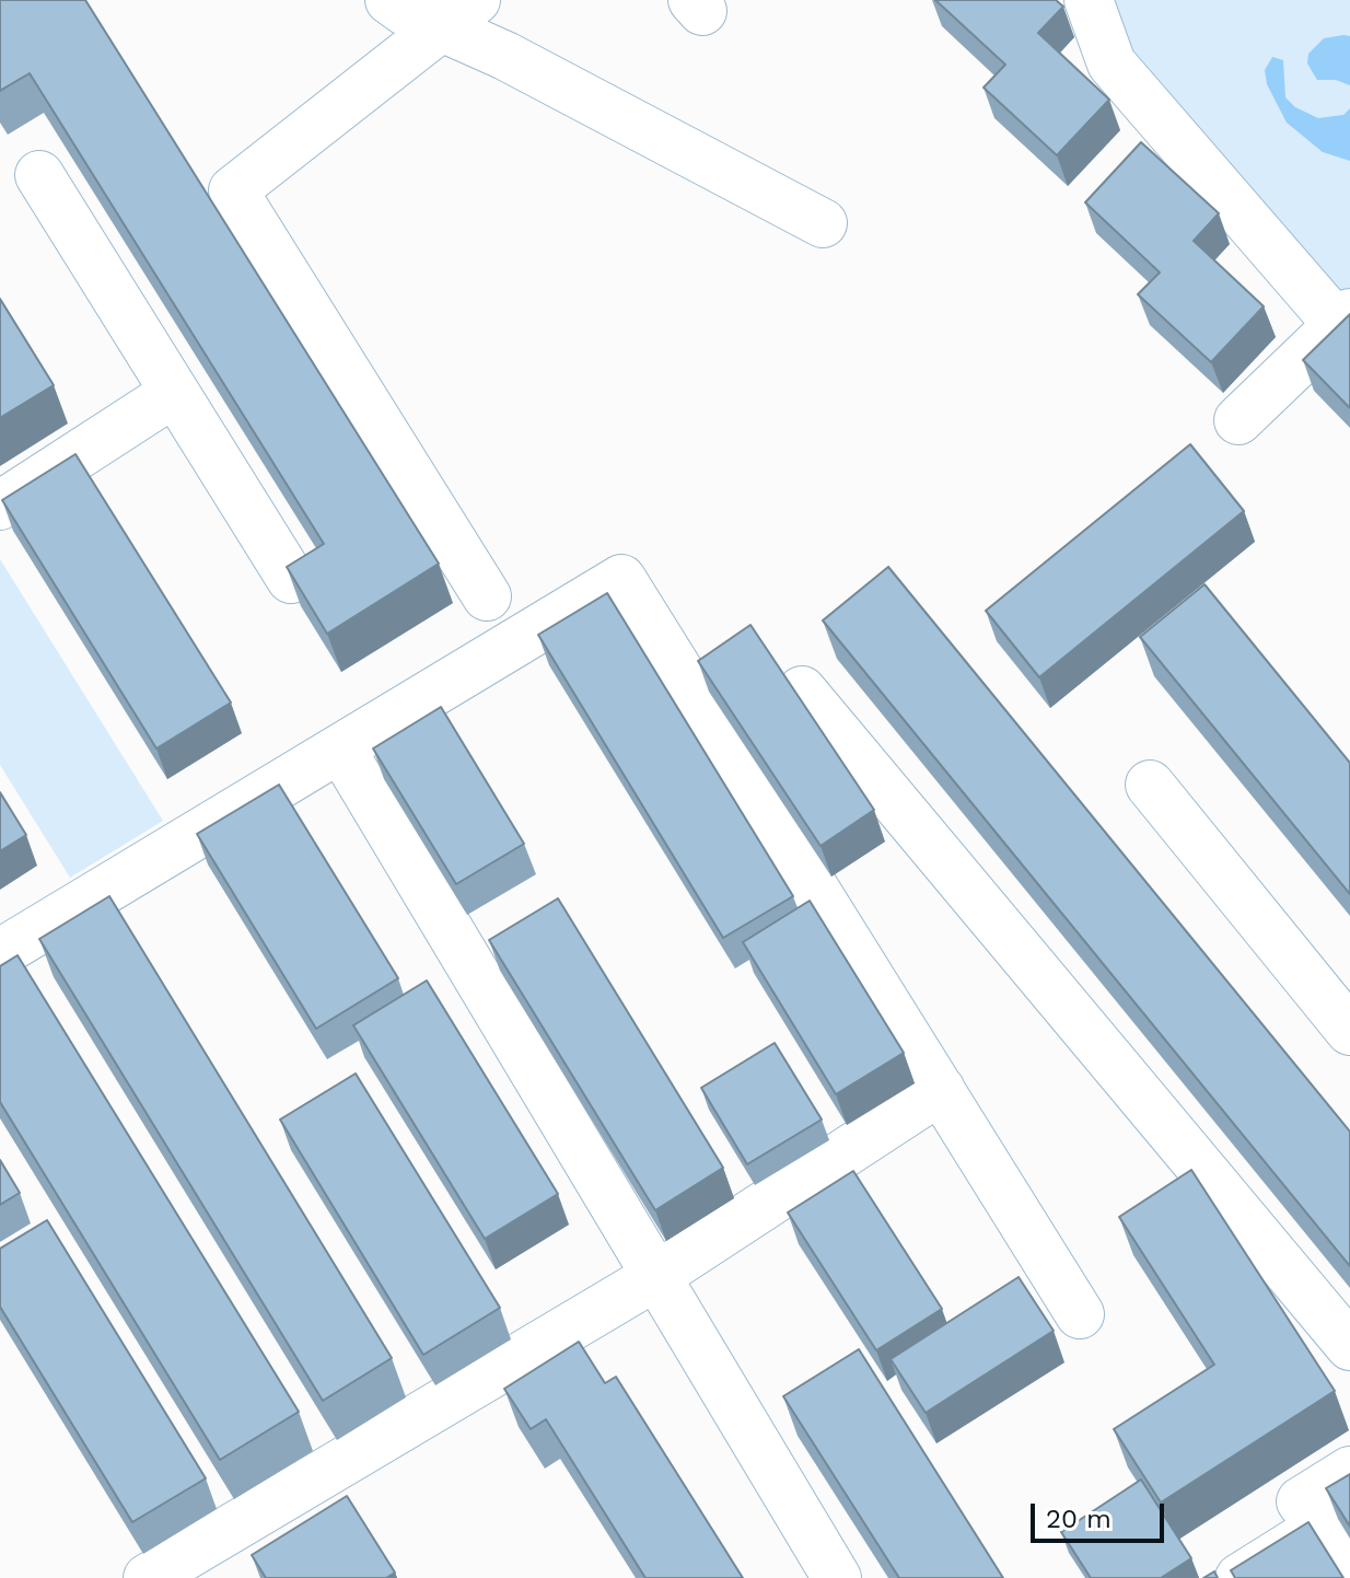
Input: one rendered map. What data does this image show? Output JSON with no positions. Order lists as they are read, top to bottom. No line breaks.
{"scale_bar":"20 m"}
